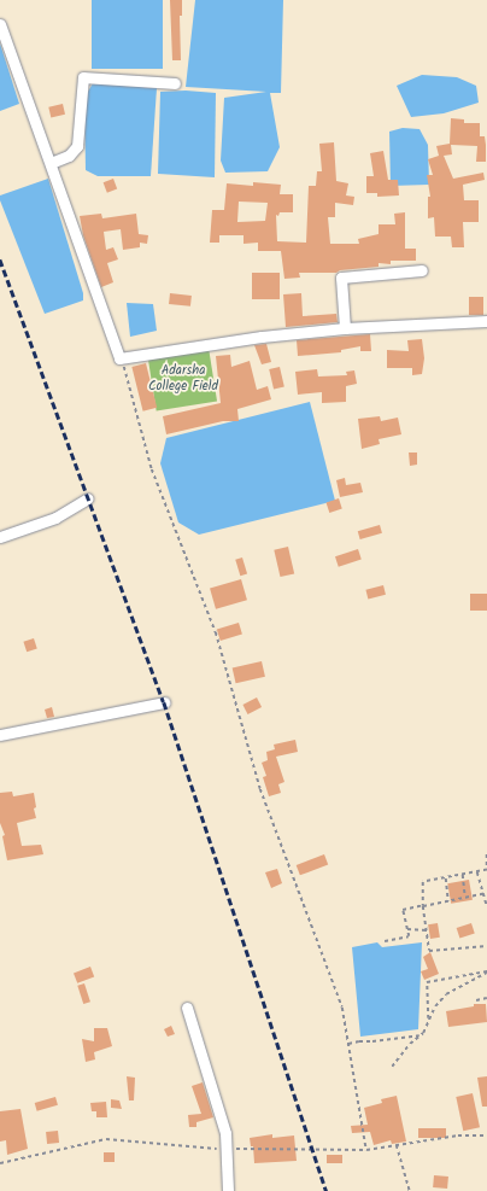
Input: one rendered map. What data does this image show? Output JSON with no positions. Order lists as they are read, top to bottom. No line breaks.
{"parks":["Adarsha College Field"]}
